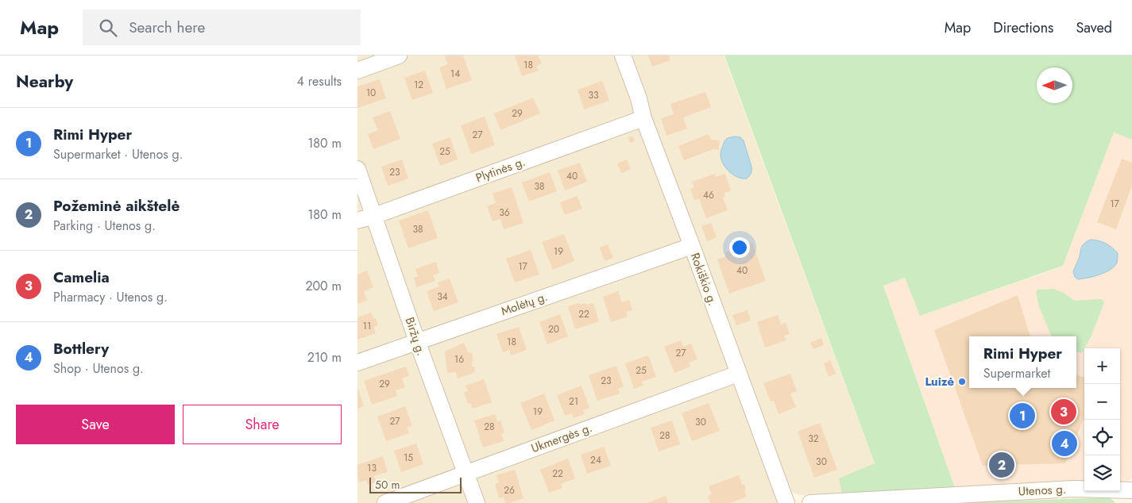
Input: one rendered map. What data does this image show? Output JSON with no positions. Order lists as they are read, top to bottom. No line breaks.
{"streets":{"street":["Plytinės g.","Rokiškio g.","Molėtų g.","Biržų g.","Ukmergės g.","Utenos g."]},"crossings":[["Plytinės g.","Rokiškio g."],["Plytinės g.","Biržų g."],["Rokiškio g.","Molėtų g."],["Rokiškio g.","Ukmergės g."],["Molėtų g.","Biržų g."],["Biržų g.","Ukmergės g."]],"places":["Luizė"],"house_numbers":["18","14","12","10","33","29","27","25","23","40","38","46","17","36","38","19","17","40","34","22","11","20","18","27","16","25","23","29","21","19","27","30","28","28","32","15","24","30","13","22","26"],"scale_bar":"50 m","north":"left","page":{"header":"Map","search":"Search here","nav":["Map","Directions","Saved"],"heading":["Nearby","4 results"],"list":[{"mark":"1","name":"Rimi Hyper","note":"Supermarket · Utenos g.","value":"180 m"},{"mark":"2","name":"Požeminė aikštelė","note":"Parking · Utenos g.","value":"180 m"},{"mark":"3","name":"Camelia","note":"Pharmacy · Utenos g.","value":"200 m"},{"mark":"4","name":"Bottlery","note":"Shop · Utenos g.","value":"210 m"}],"popup":["Rimi Hyper","Supermarket"],"map_buttons":["+","−"],"buttons":["Save","Share"],"pins":["3","1","4","2"],"scale":"50 m"}}
